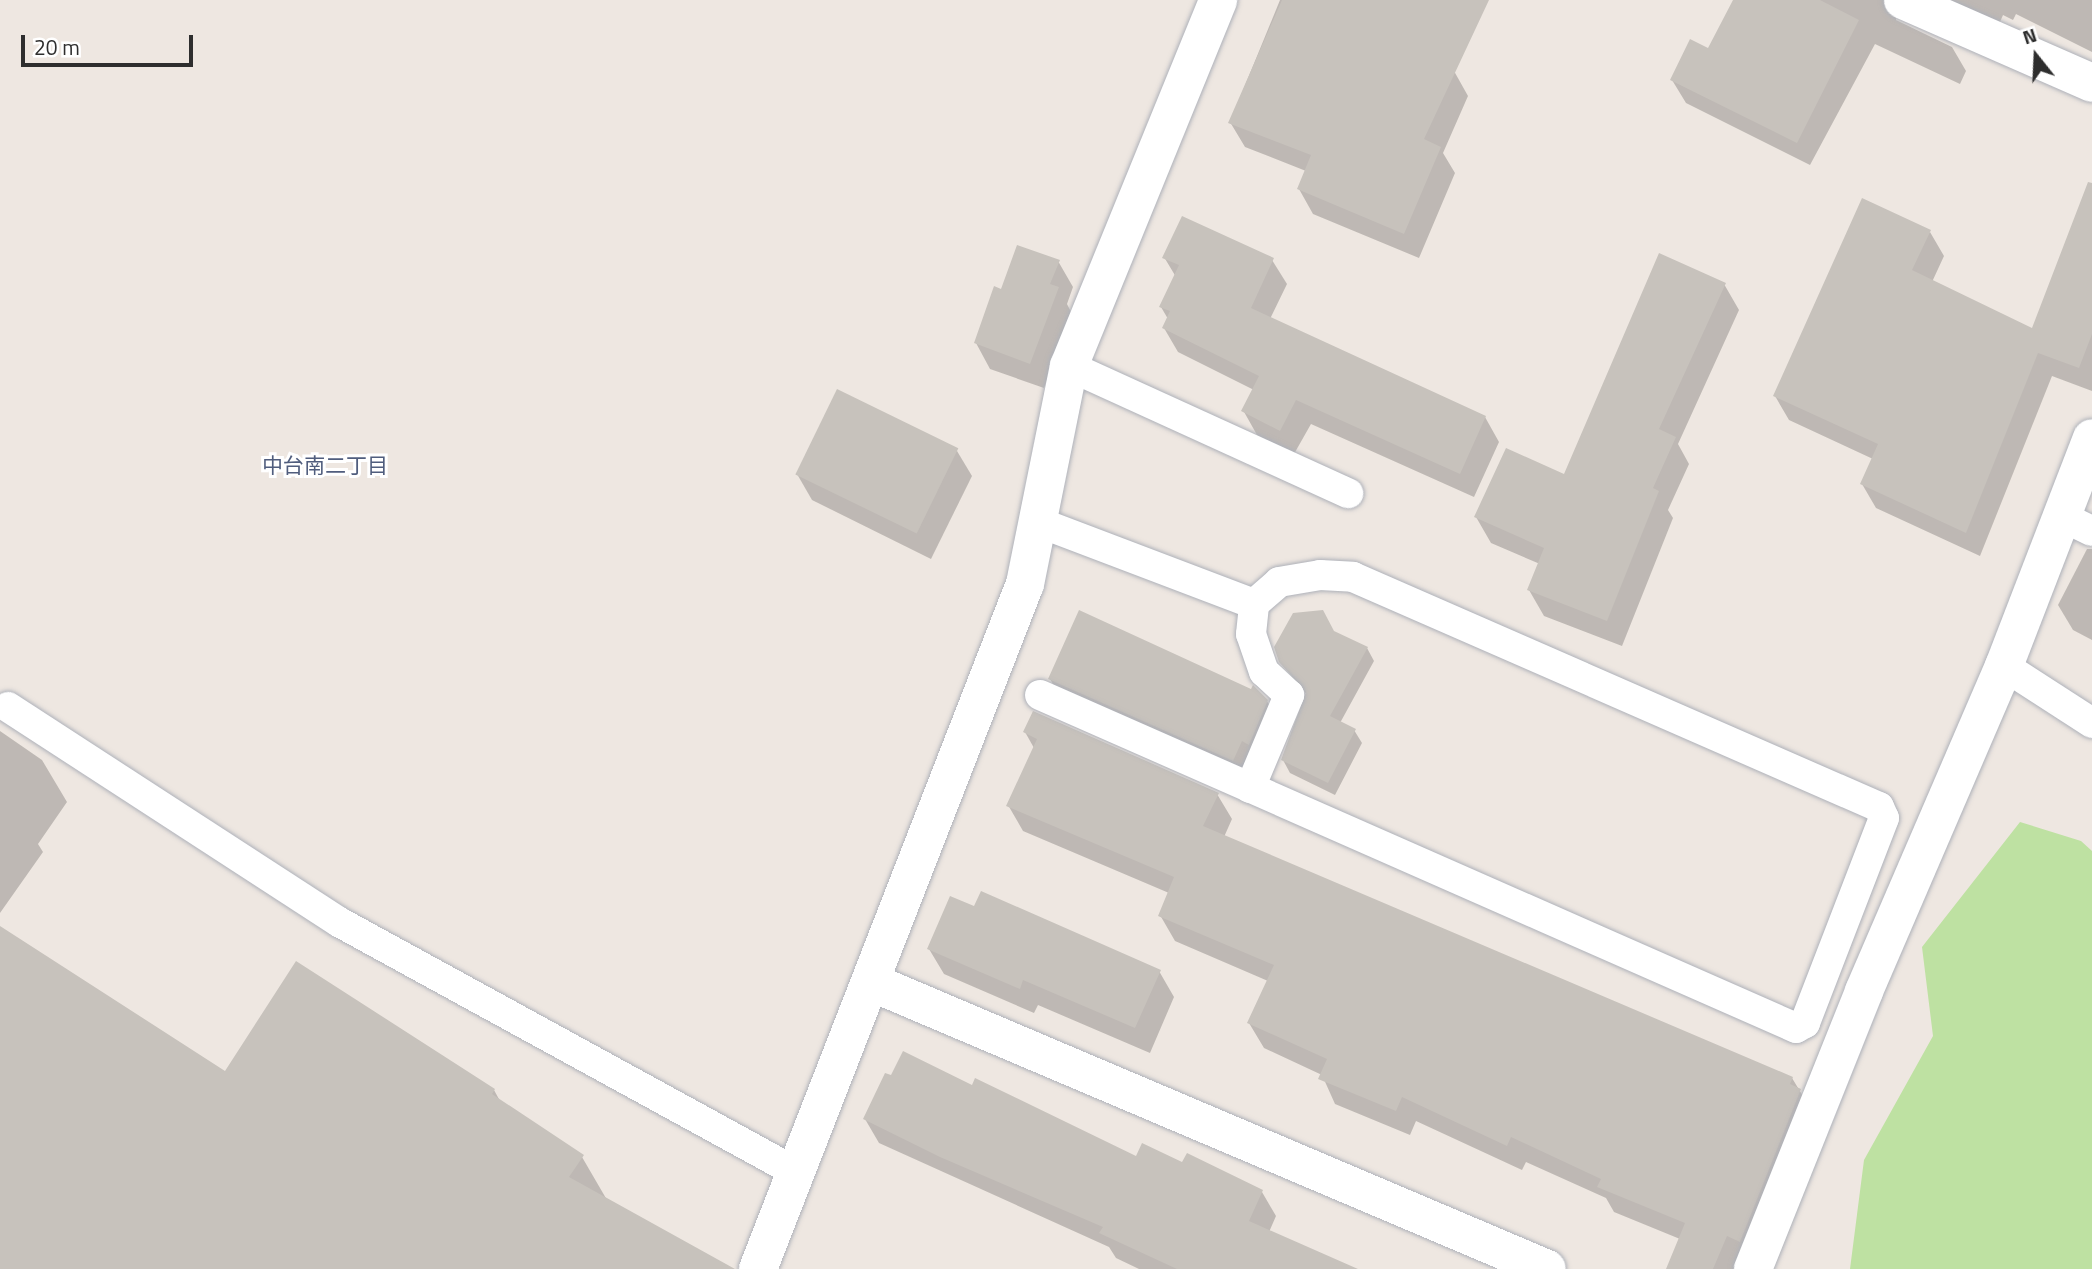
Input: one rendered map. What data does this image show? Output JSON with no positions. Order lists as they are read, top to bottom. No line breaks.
{"districts":["中台南二丁目"],"scale_bar":"20 m","north":"top"}
